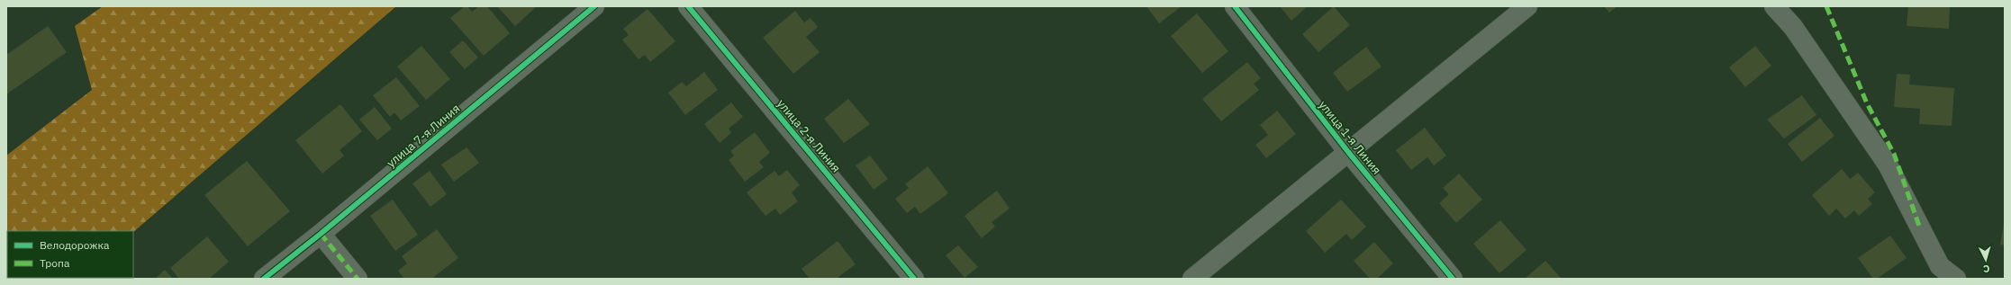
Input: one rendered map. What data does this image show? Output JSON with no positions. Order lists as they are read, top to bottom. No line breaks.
{"streets":{"street":["улица 7-я Линия","улица 2-я Линия","улица 1-я Линия"]},"legend":["Велодорожка","Тропа"],"north":"bottom"}
